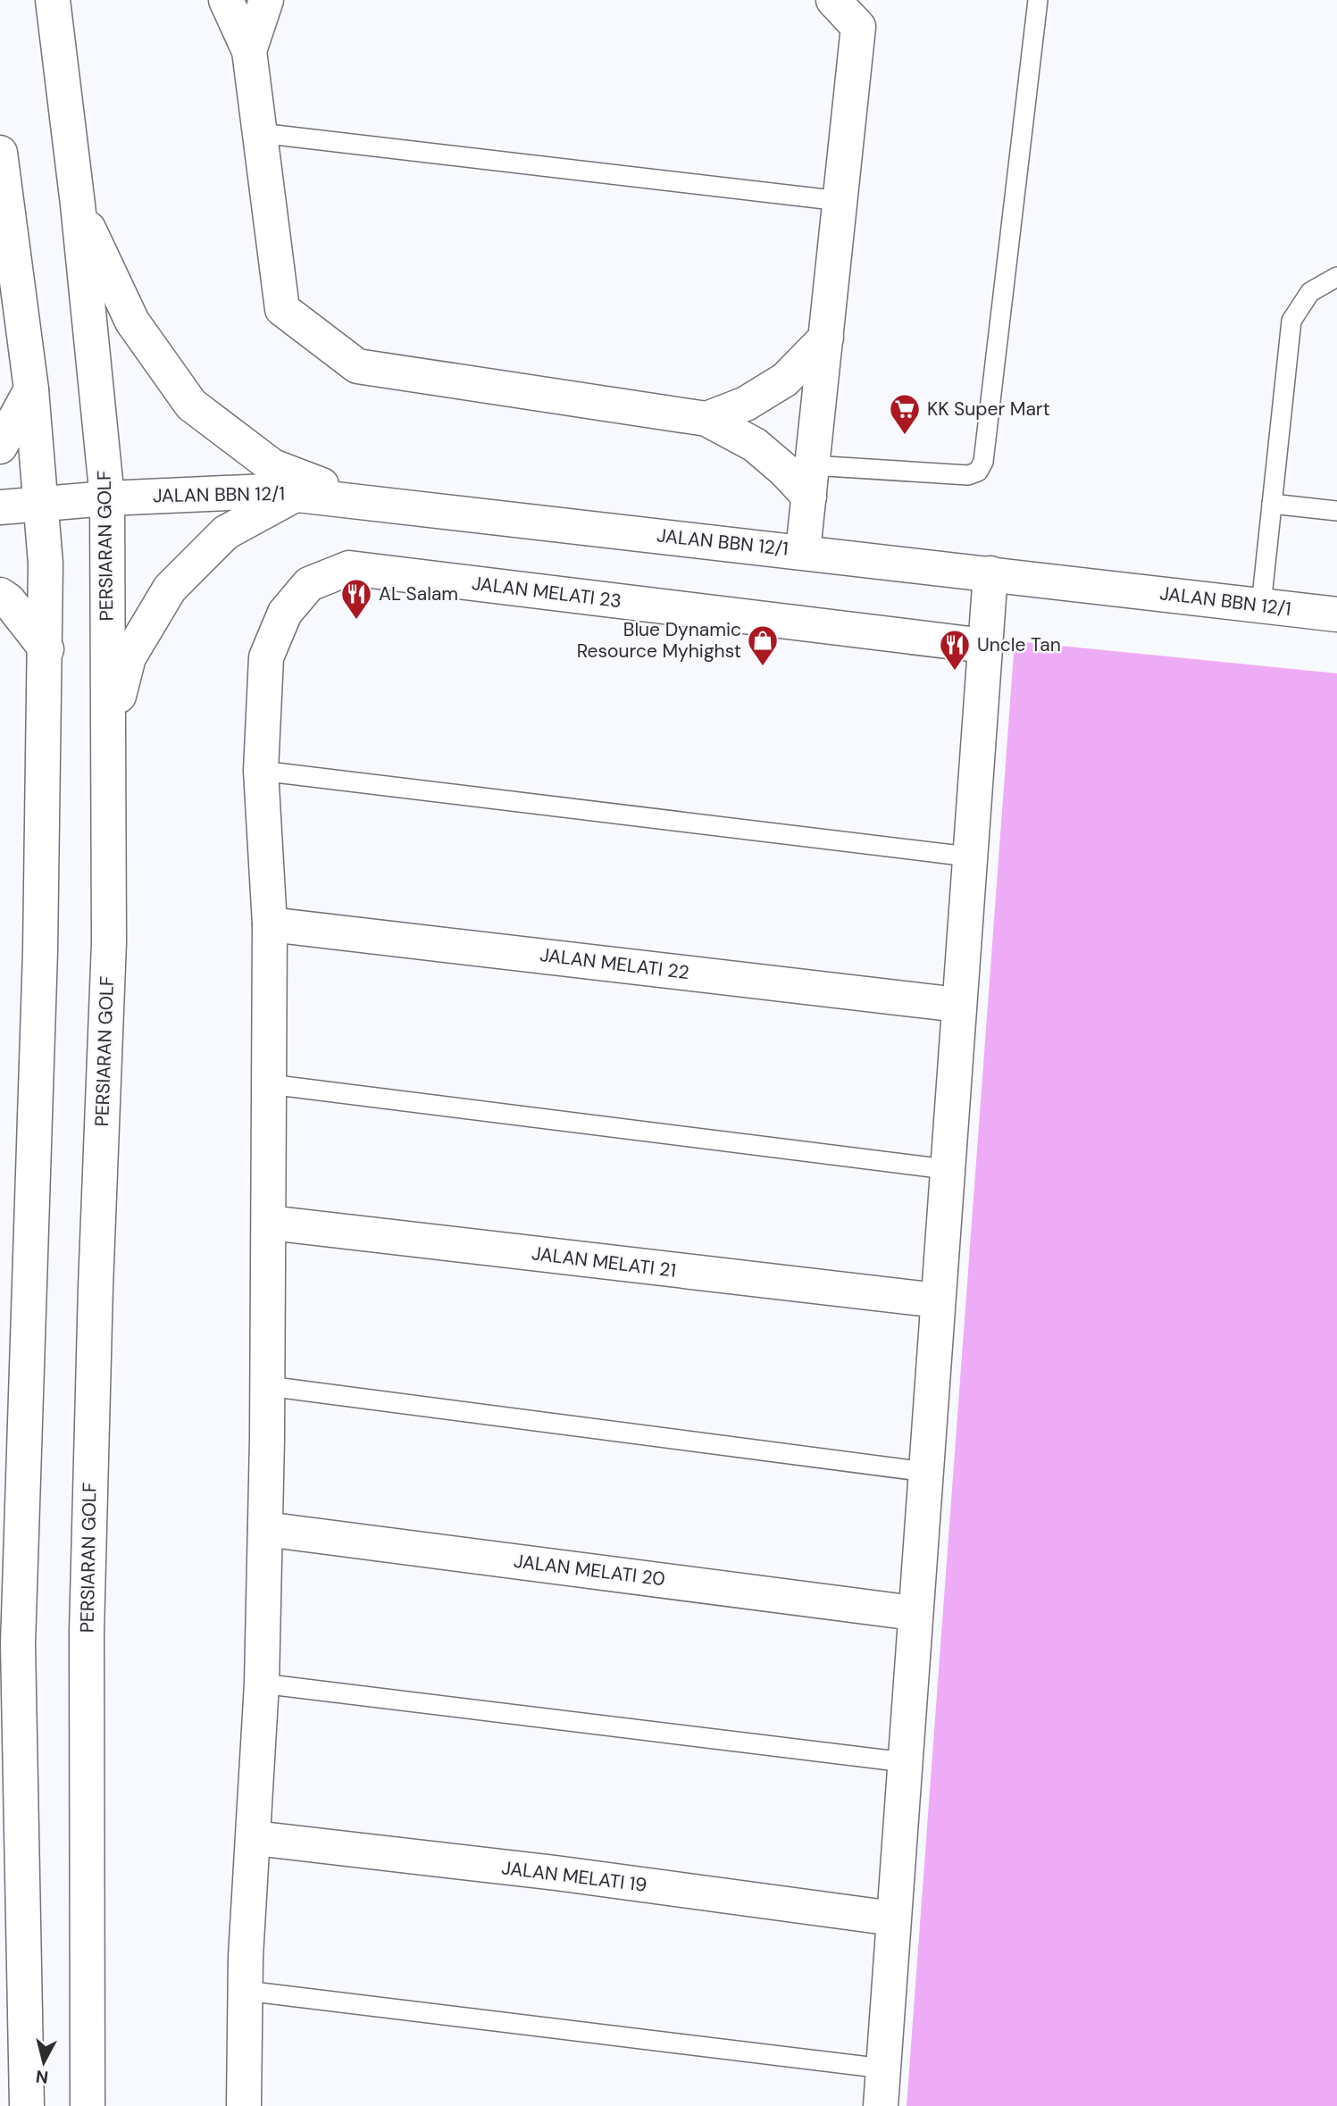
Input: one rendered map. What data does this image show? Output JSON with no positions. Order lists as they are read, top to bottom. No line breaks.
{"streets":{"street":["JALAN BBN 12/1","PERSIARAN GOLF","JALAN MELATI 23","JALAN MELATI 22","JALAN MELATI 21","JALAN MELATI 20","JALAN MELATI 19"]},"crossings":[["JALAN BBN 12/1","PERSIARAN GOLF"],["JALAN MELATI 23","JALAN MELATI 22"],["JALAN MELATI 23","JALAN MELATI 21"],["JALAN MELATI 23","JALAN MELATI 20"],["JALAN MELATI 23","JALAN MELATI 19"]],"places":{"supermarket":["KK Super Mart"],"restaurant":["AL Salam","Uncle Tan"],"shop":["Blue Dynamic Resource Myhighst"]},"north":"bottom"}
